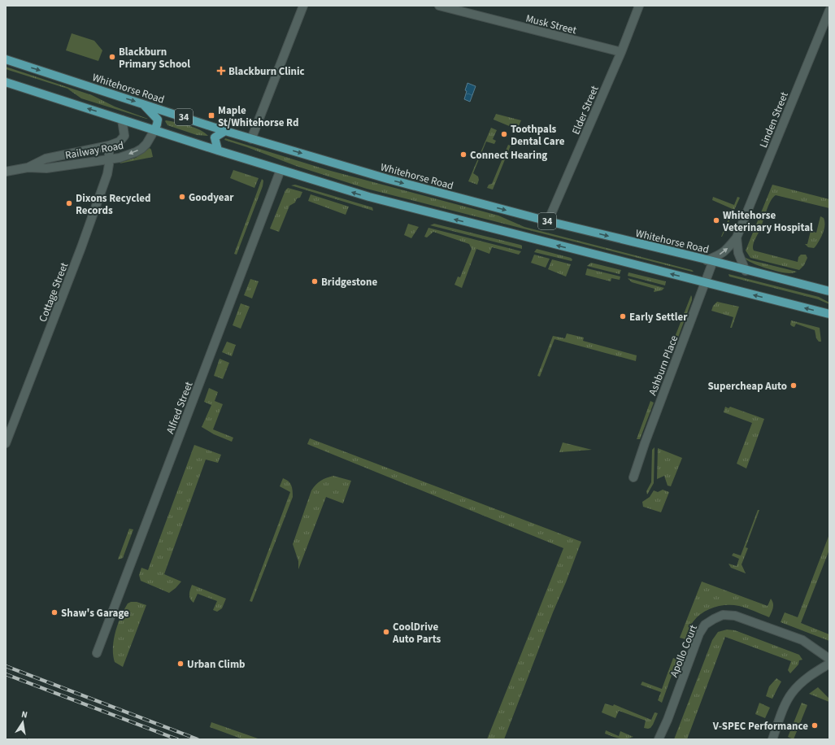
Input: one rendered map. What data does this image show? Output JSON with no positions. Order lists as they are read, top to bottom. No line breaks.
{"streets":{"main road":["Whitehorse Road","34"],"street":["Musk Street","Elder Street","Linden Street","Railway Road","Cottage Street","Ashburn Place","Alfred Street","Apollo Court"]},"crossings":[["Musk Street","Elder Street"],["Whitehorse Road","Elder Street"],["Whitehorse Road","Linden Street"],["Whitehorse Road","Ashburn Place"],["34","Railway Road"],["34","Ashburn Place"],["34","Alfred Street"],["Linden Street","Ashburn Place"],["Railway Road","Cottage Street"]],"places":{"other":["Blackburn Primary School","Toothpals Dental Care","Connect Hearing","Goodyear","Dixons Recycled Records","Whitehorse Veterinary Hospital","Bridgestone","Early Settler","Supercheap Auto","Shaw's Garage","CoolDrive Auto Parts","Urban Climb","V-SPEC Performance"],"health":["Blackburn Clinic"],"transit":["Maple St/Whitehorse Rd"]},"north":"top"}
